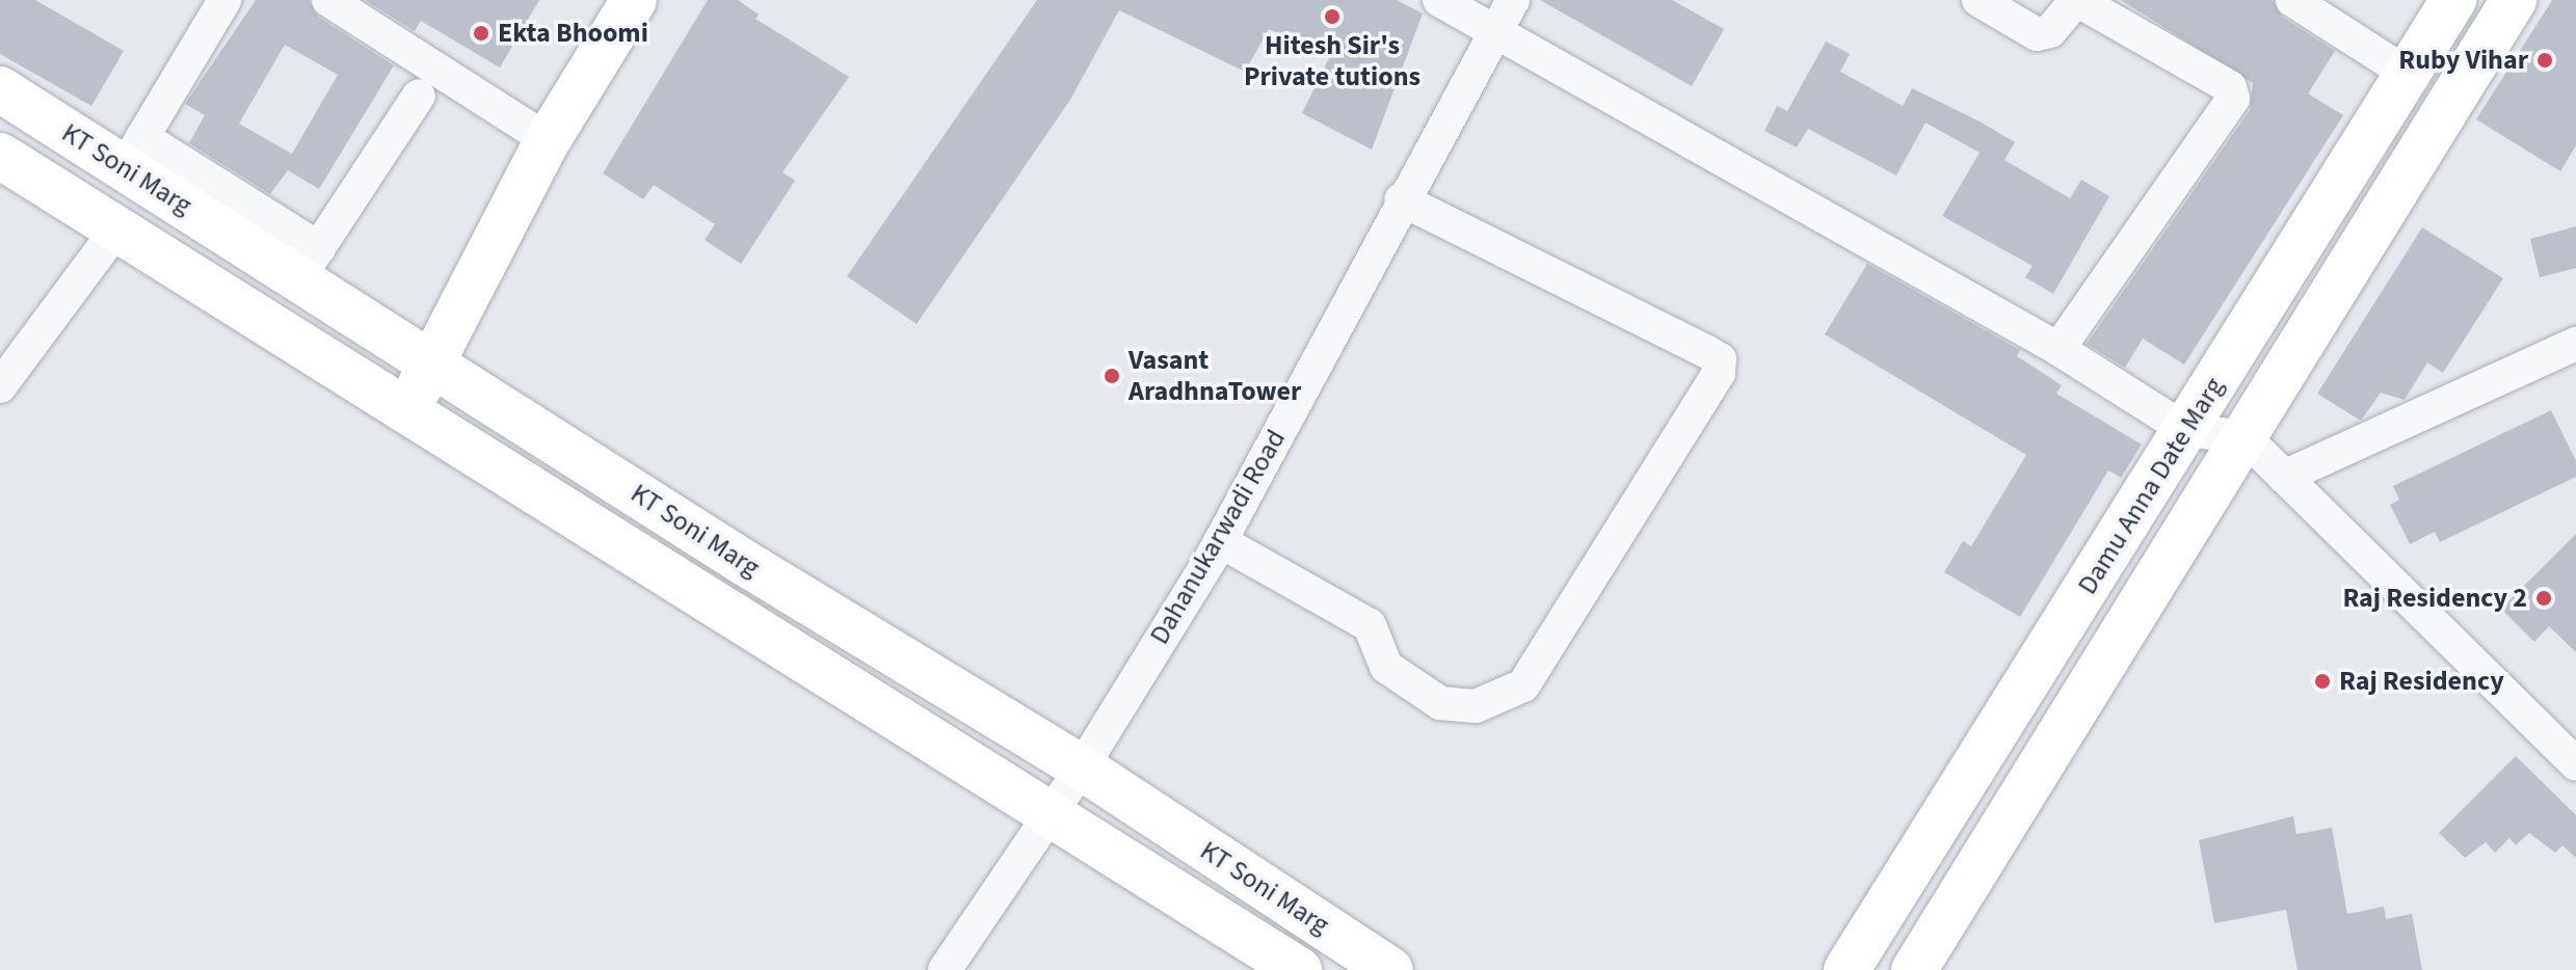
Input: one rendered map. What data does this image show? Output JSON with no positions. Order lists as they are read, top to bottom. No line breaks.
{"streets":{"street":["KT Soni Marg","Damu Anna Date Marg","Dahanukarwadi Road"]},"crossings":[["KT Soni Marg","Dahanukarwadi Road"]],"places":["Hitesh Sir's Private tutions","Ekta Bhoomi","Ruby Vihar","Vasant AradhnaTower","Raj Residency 2","Raj Residency"]}
